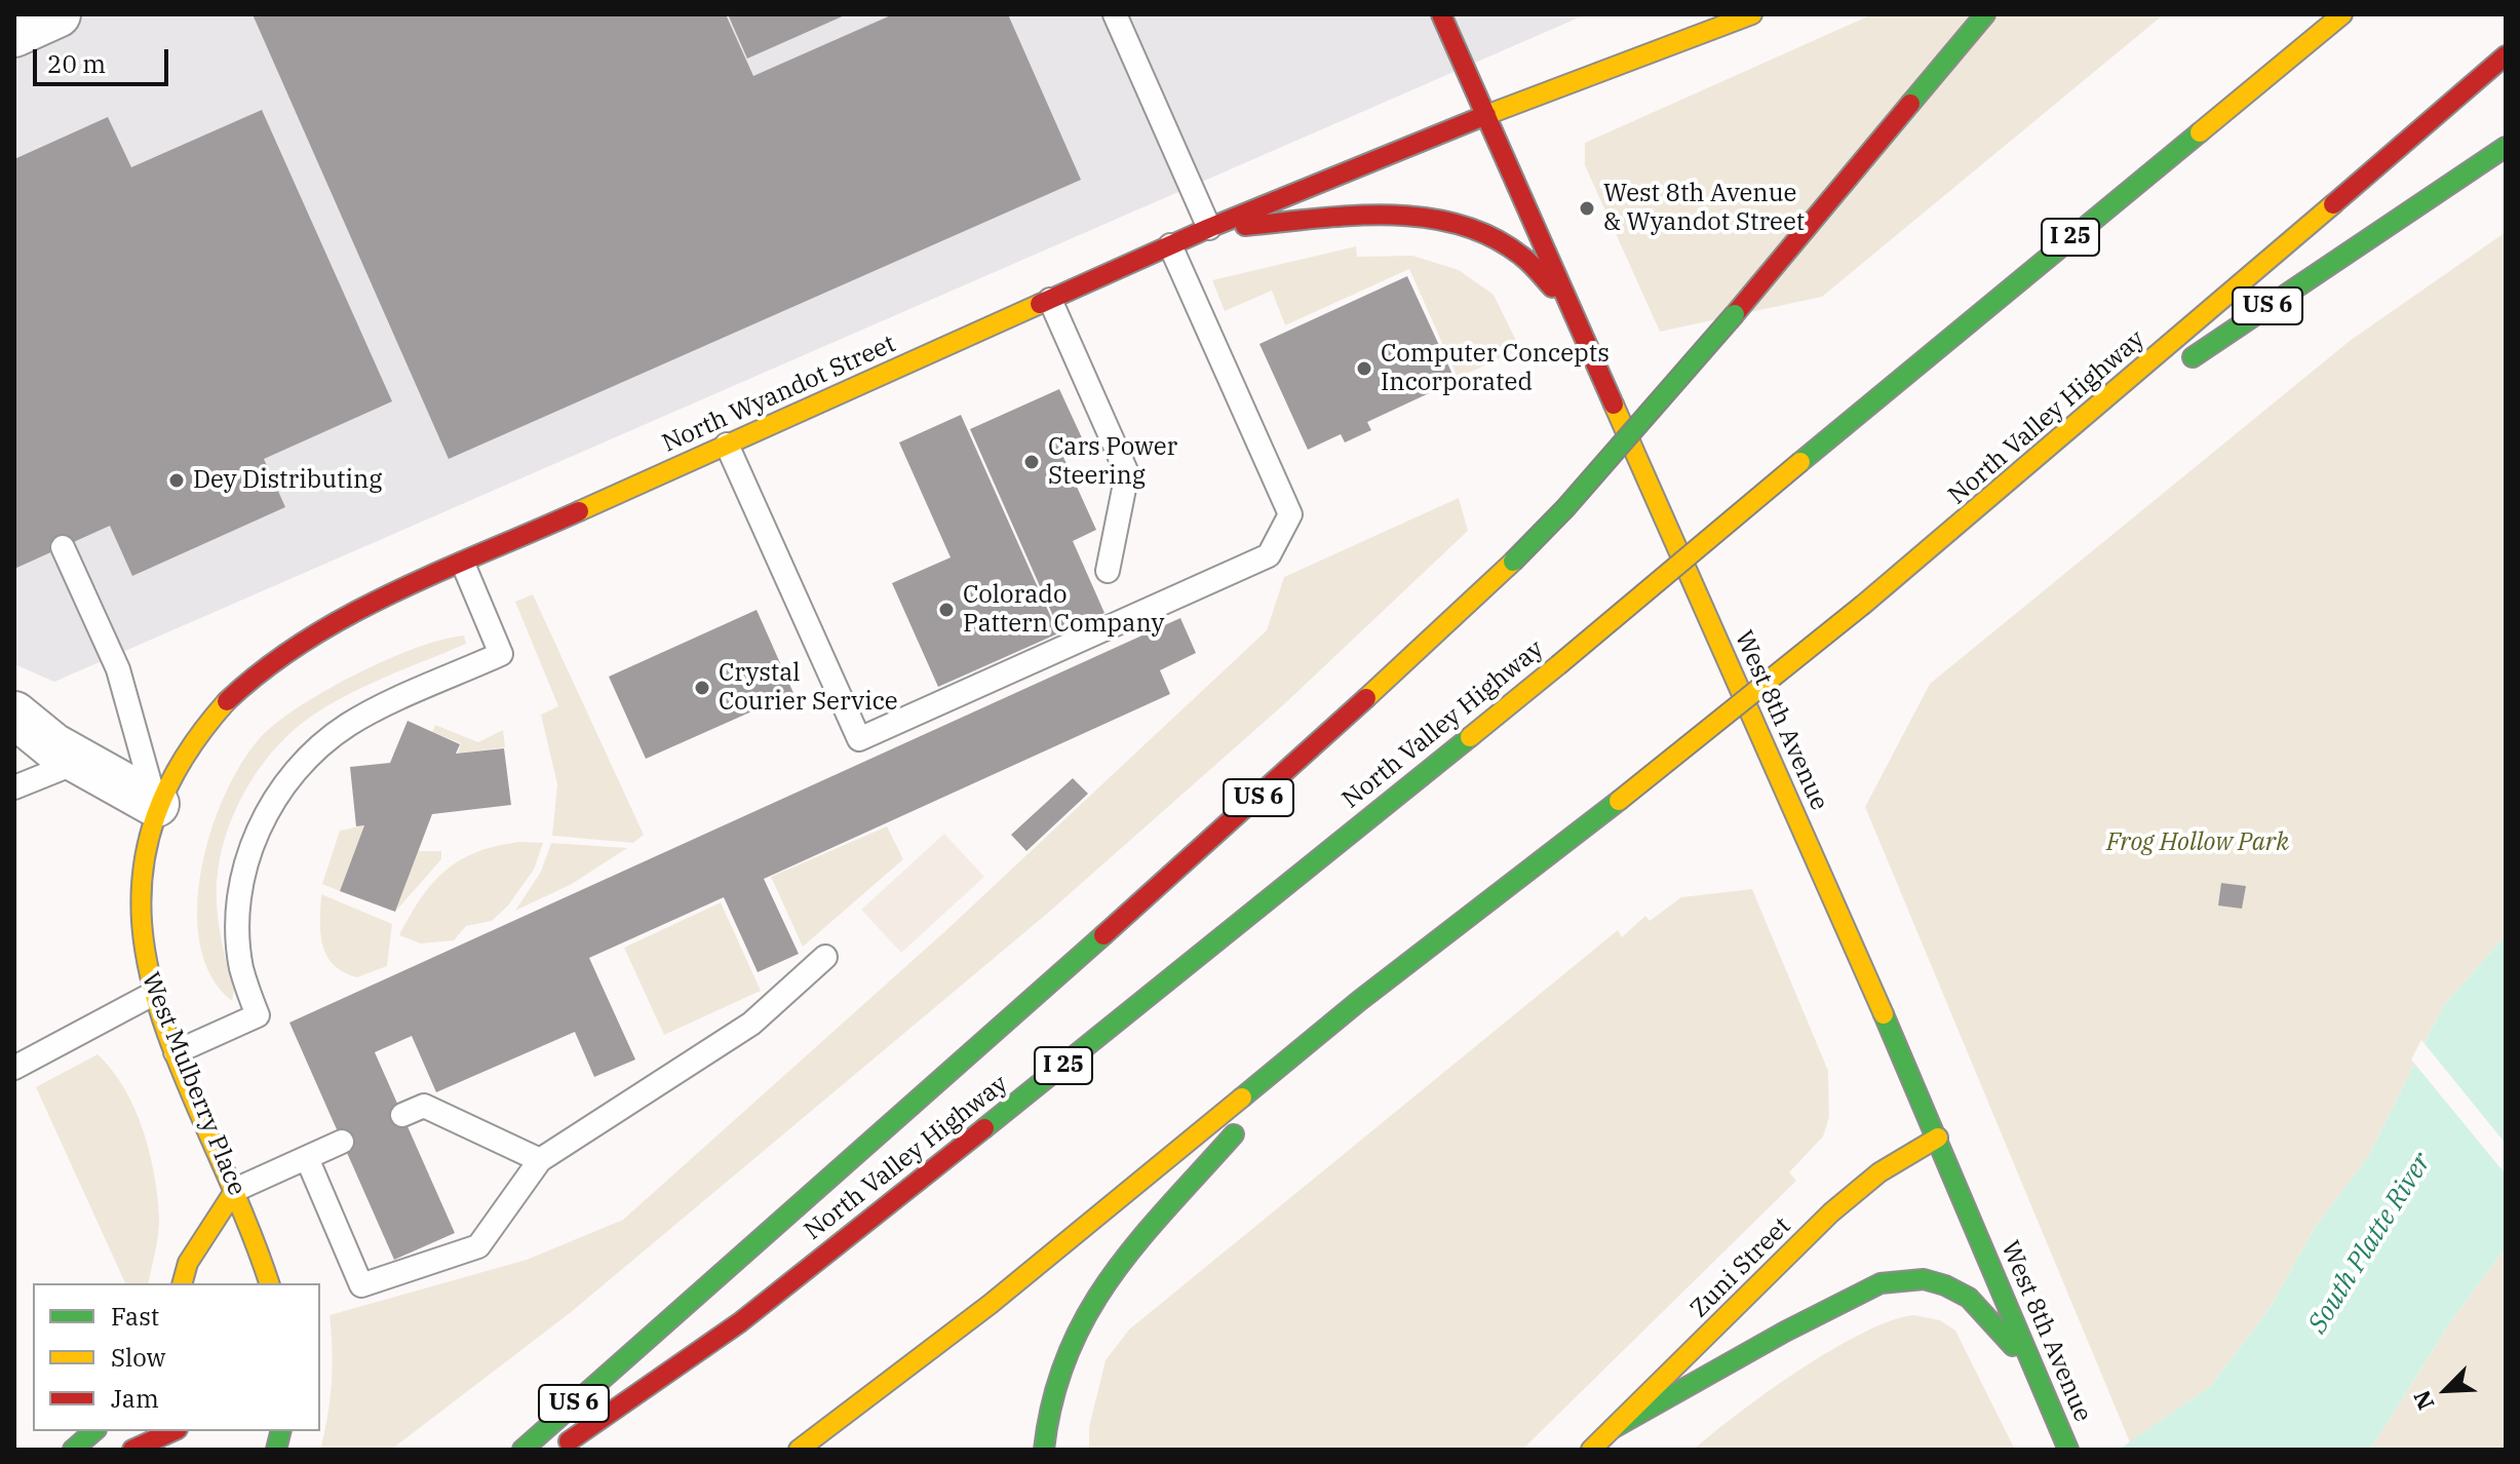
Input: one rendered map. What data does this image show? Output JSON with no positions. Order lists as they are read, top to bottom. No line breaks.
{"streets":{"main road":["I 25","US 6","North Wyandot Street","North Valley Highway","West 8th Avenue","West Mulberry Place","Zuni Street"]},"crossings":[["North Wyandot Street","West 8th Avenue"],["North Wyandot Street","West Mulberry Place"],["West 8th Avenue","Zuni Street"]],"water":["South Platte River"],"parks":["Frog Hollow Park"],"places":["West 8th Avenue & Wyandot Street","Computer Concepts Incorporated","Cars Power Steering","Dey Distributing","Colorado Pattern Company","Crystal Courier Service"],"legend":["Fast","Slow","Jam"],"scale_bar":"20 m","north":"bottom left"}
